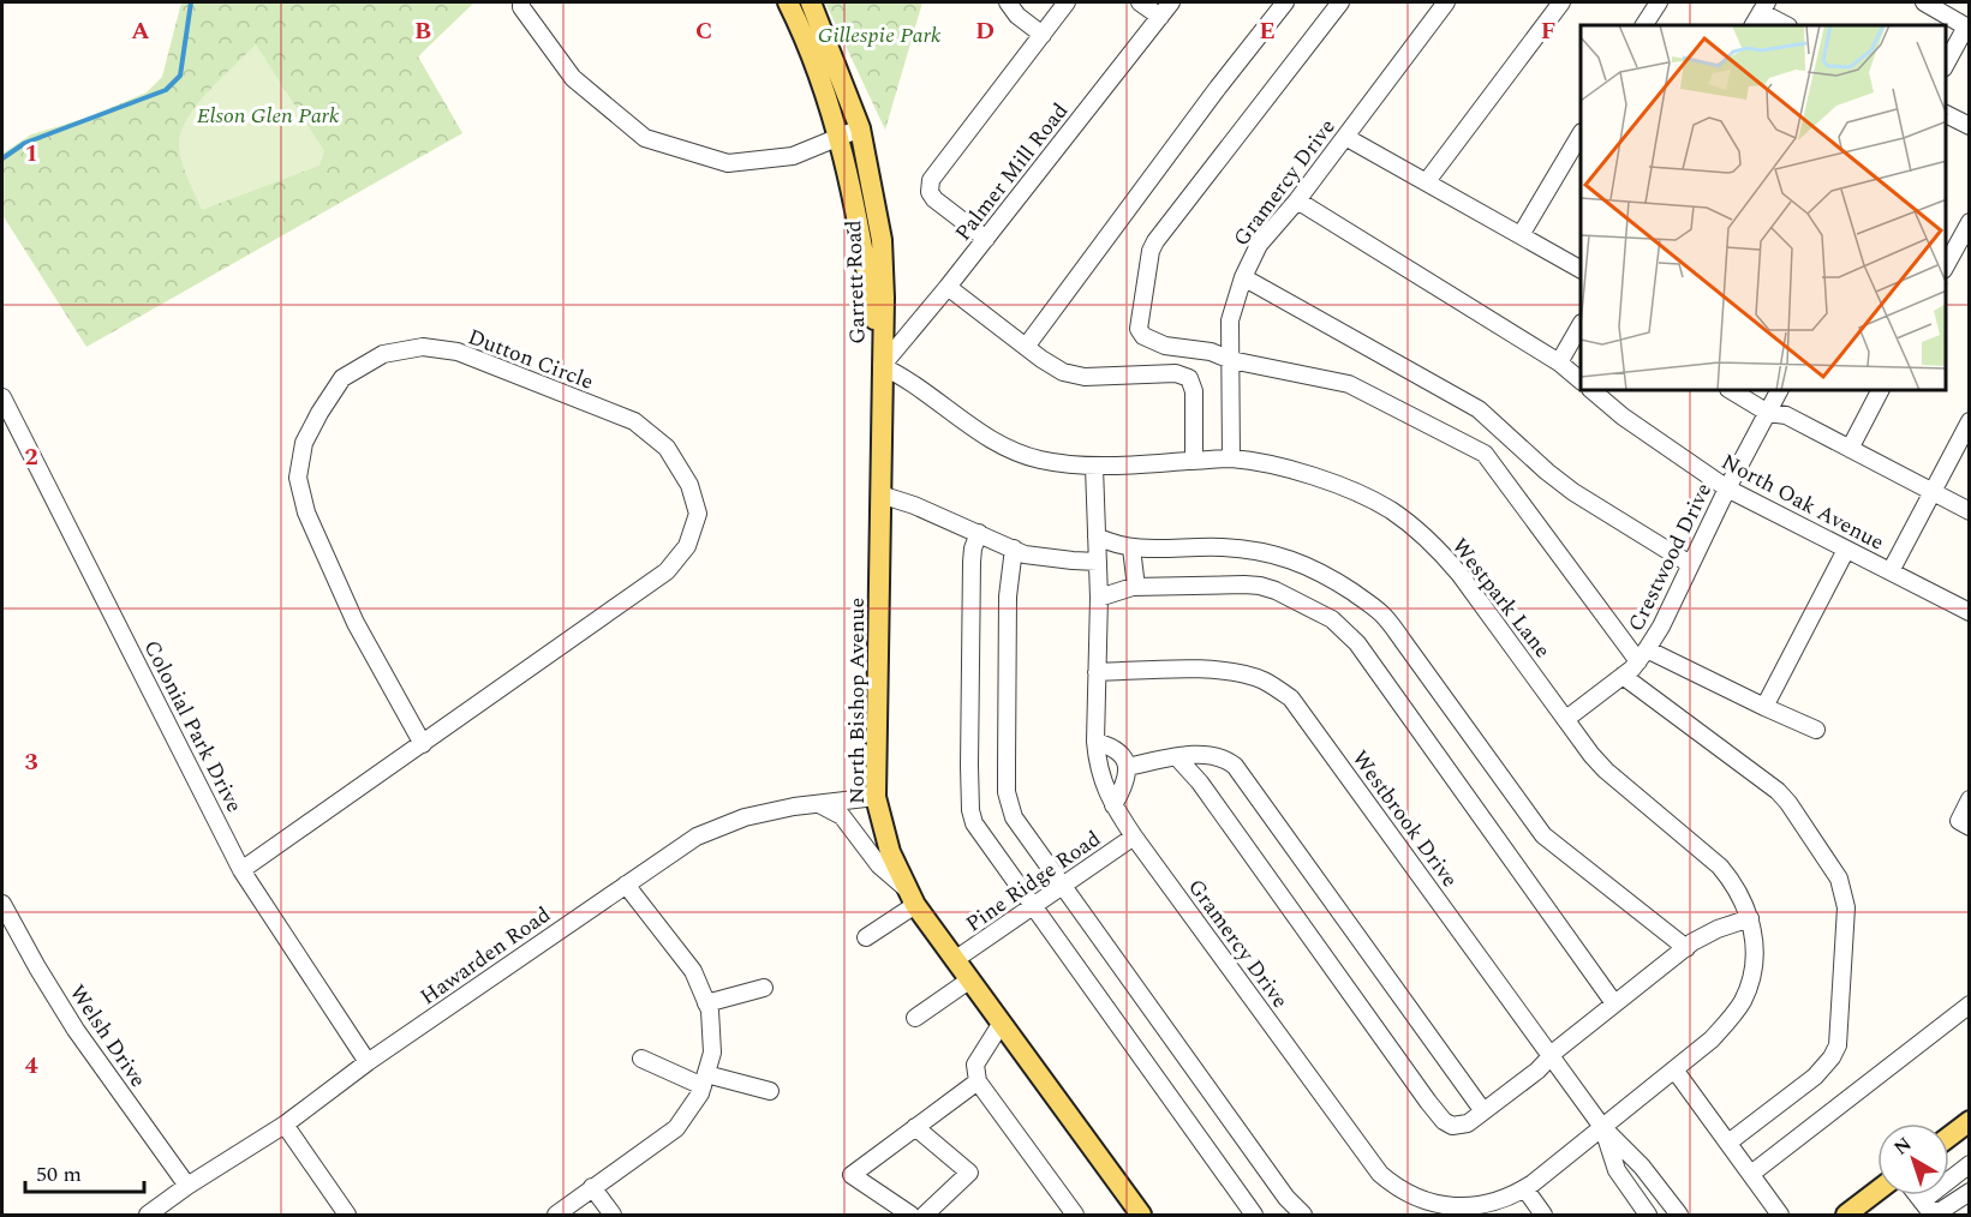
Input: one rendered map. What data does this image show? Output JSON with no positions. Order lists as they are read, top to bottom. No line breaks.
{"streets":{"main road":["Garrett Road","North Bishop Avenue"],"street":["Palmer Mill Road","Gramercy Drive","Dutton Circle","North Oak Avenue","Crestwood Drive","Westpark Lane","Colonial Park Drive","Westbrook Drive","Pine Ridge Road","Hawarden Road","Welsh Drive"]},"crossings":[["Palmer Mill Road","Garrett Road"],["Palmer Mill Road","Westpark Lane"],["Palmer Mill Road","North Bishop Avenue"],["Gramercy Drive","Westpark Lane"],["Gramercy Drive","Westbrook Drive"],["Gramercy Drive","Pine Ridge Road"],["Garrett Road","Westpark Lane"],["Garrett Road","North Bishop Avenue"],["Dutton Circle","Colonial Park Drive"],["North Oak Avenue","Crestwood Drive"],["Crestwood Drive","Westpark Lane"],["Westpark Lane","North Bishop Avenue"],["Westpark Lane","Westbrook Drive"],["North Bishop Avenue","Pine Ridge Road"],["North Bishop Avenue","Hawarden Road"],["Colonial Park Drive","Hawarden Road"],["Hawarden Road","Welsh Drive"]],"parks":["Gillespie Park","Elson Glen Park"],"scale_bar":"50 m","north":"top left","grid":{"columns":["A","B","C","D","E","F"],"rows":["1","2","3","4"]}}
